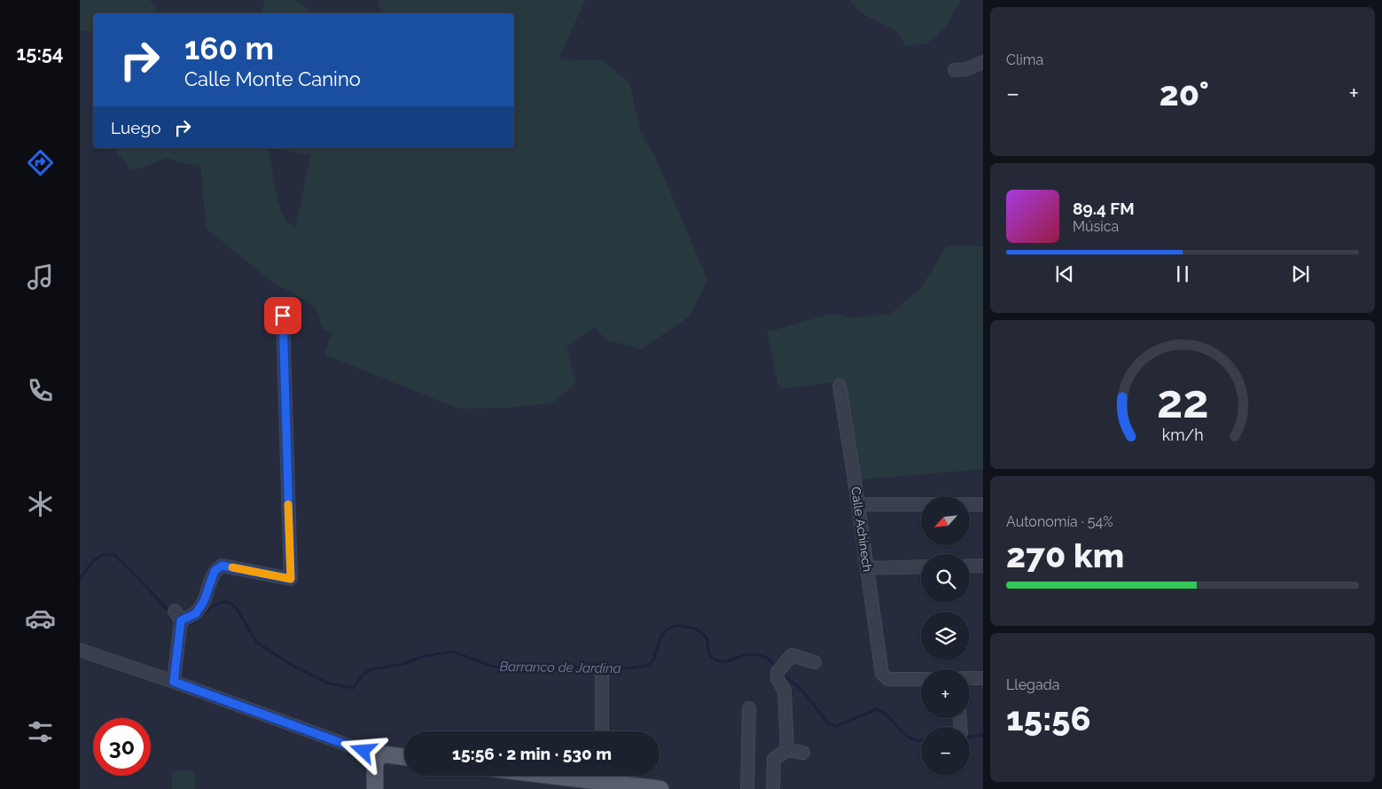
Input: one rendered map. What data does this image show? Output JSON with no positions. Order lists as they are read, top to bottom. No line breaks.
{"streets":{"street":["Calle Achinech"]},"water":["Barranco de Jardina"],"north":"bottom left","page":{"tabs":"15:54","tile":["Clima",["Autonomía · 54%","270 km"],["Llegada","15:56"]],"turn":["160 m","Calle Monte Canino"],"heat":["−","20°","+"],"then":"Luego","song":["89.4 FM","Música"],"map_buttons":["+","−"],"limit":"30","trip":"15:56 · 2 min · 530 m","gauge":["22","km/h"]}}
